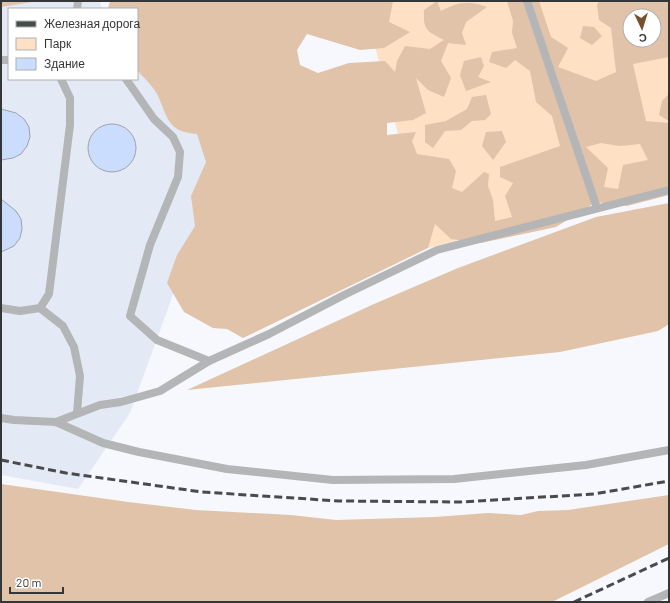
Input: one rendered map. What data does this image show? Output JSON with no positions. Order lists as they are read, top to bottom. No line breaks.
{"legend":["Железная дорога","Парк","Здание"],"scale_bar":"20 m","north":"bottom"}
